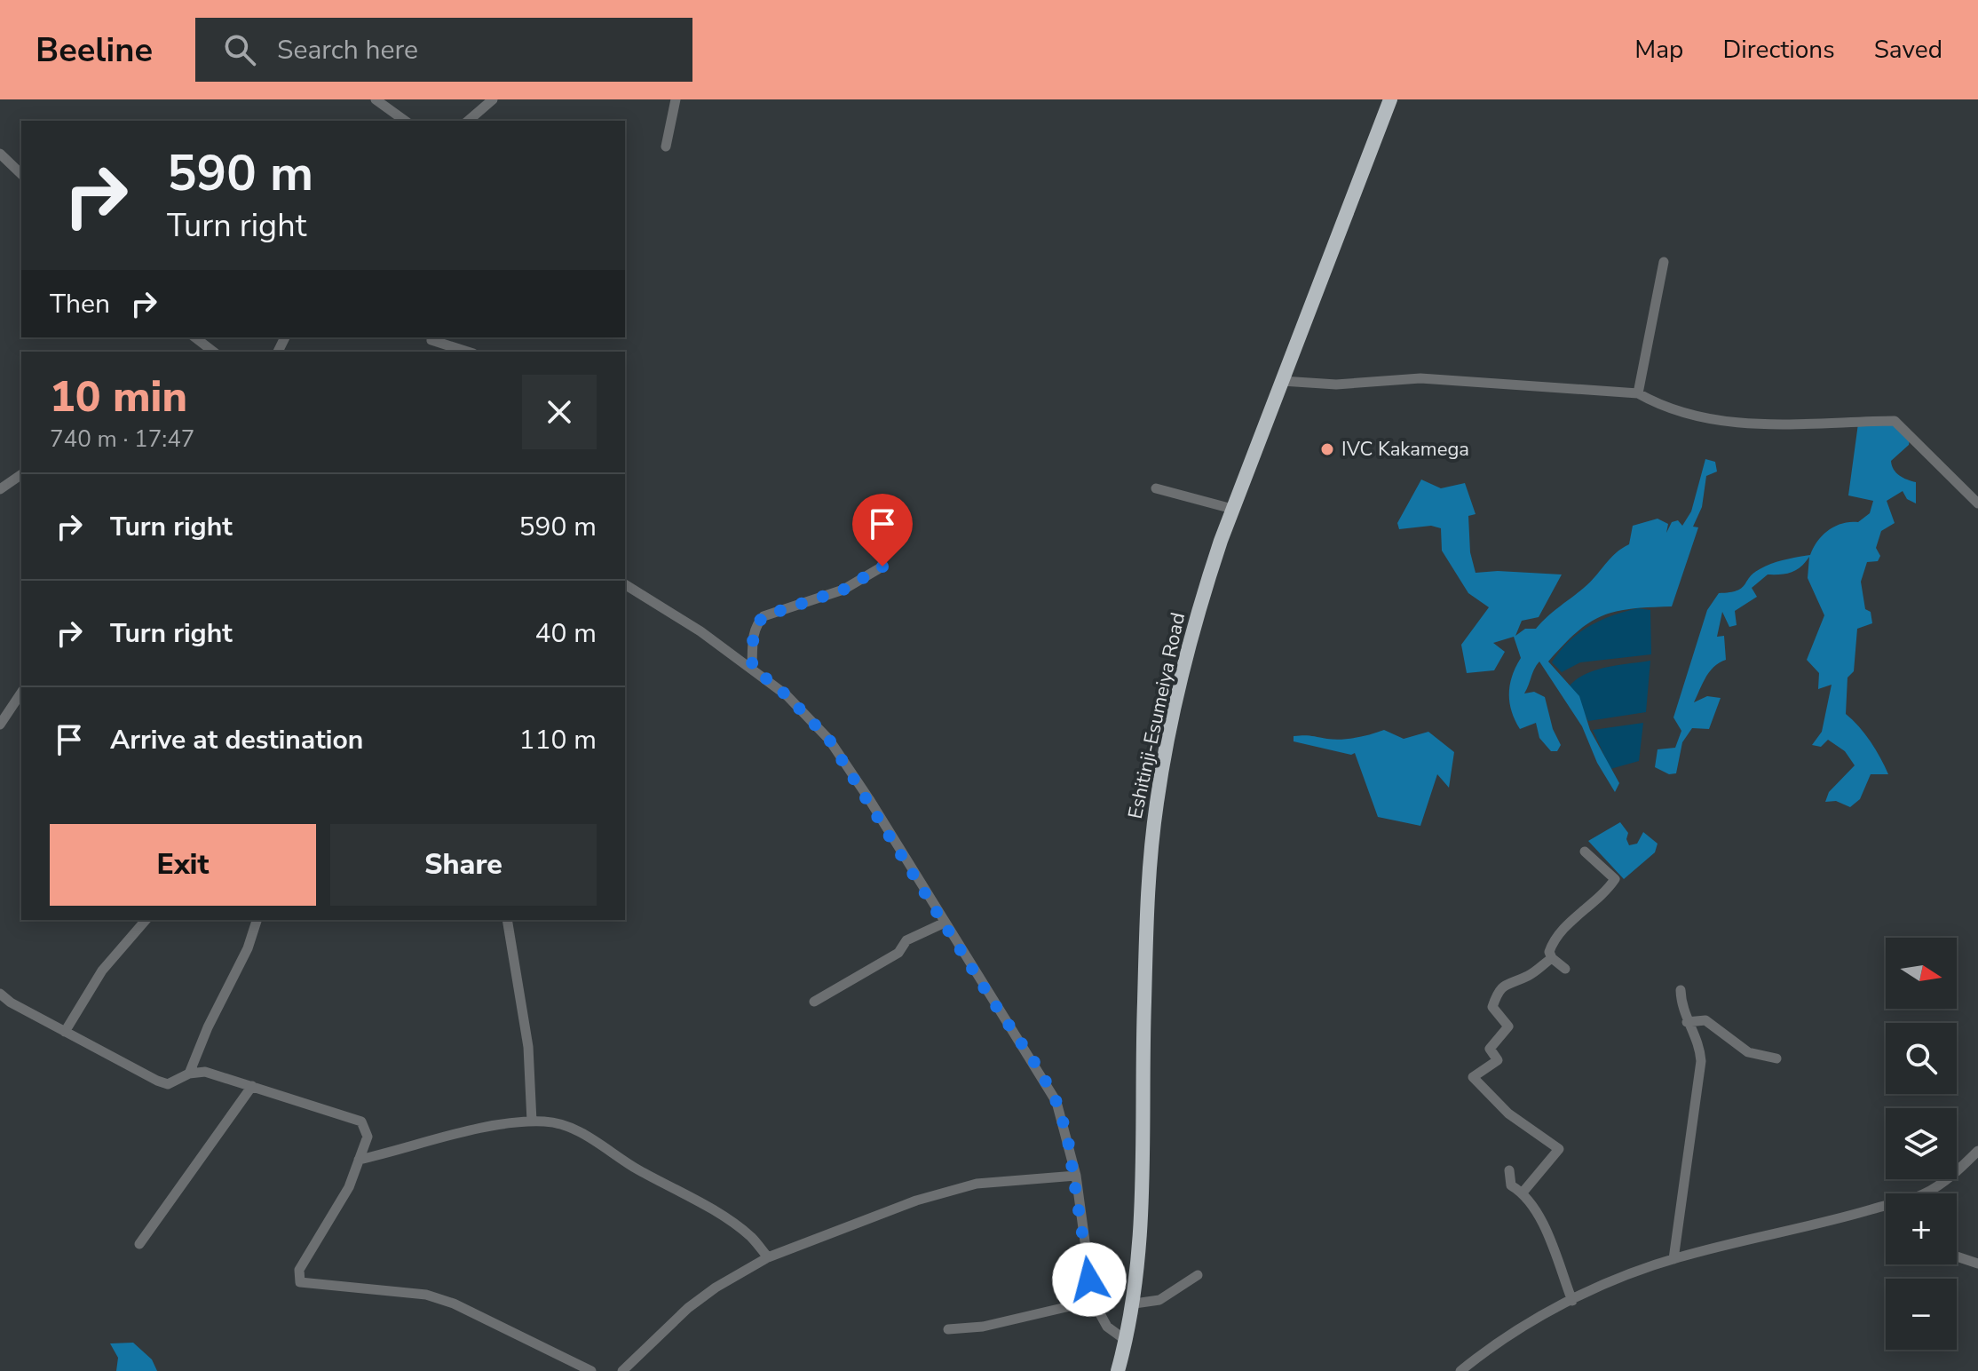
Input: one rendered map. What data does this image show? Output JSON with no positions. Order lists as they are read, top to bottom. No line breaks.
{"streets":{"highway":["Eshitinji-Esumeiya Road"]},"places":["IVC Kakamega"],"north":"right","page":{"header":"Beeline","search":"Search here","nav":["Map","Directions","Saved"],"turn":["590 m","Turn right"],"then":"Then","heading":["10 min","740 m · 17:47"],"list":[{"name":"Turn right","value":"590 m"},{"name":"Turn right","value":"40 m"},{"name":"Arrive at destination","value":"110 m"}],"buttons":["Exit","Share"],"map_buttons":["+","−"]}}
